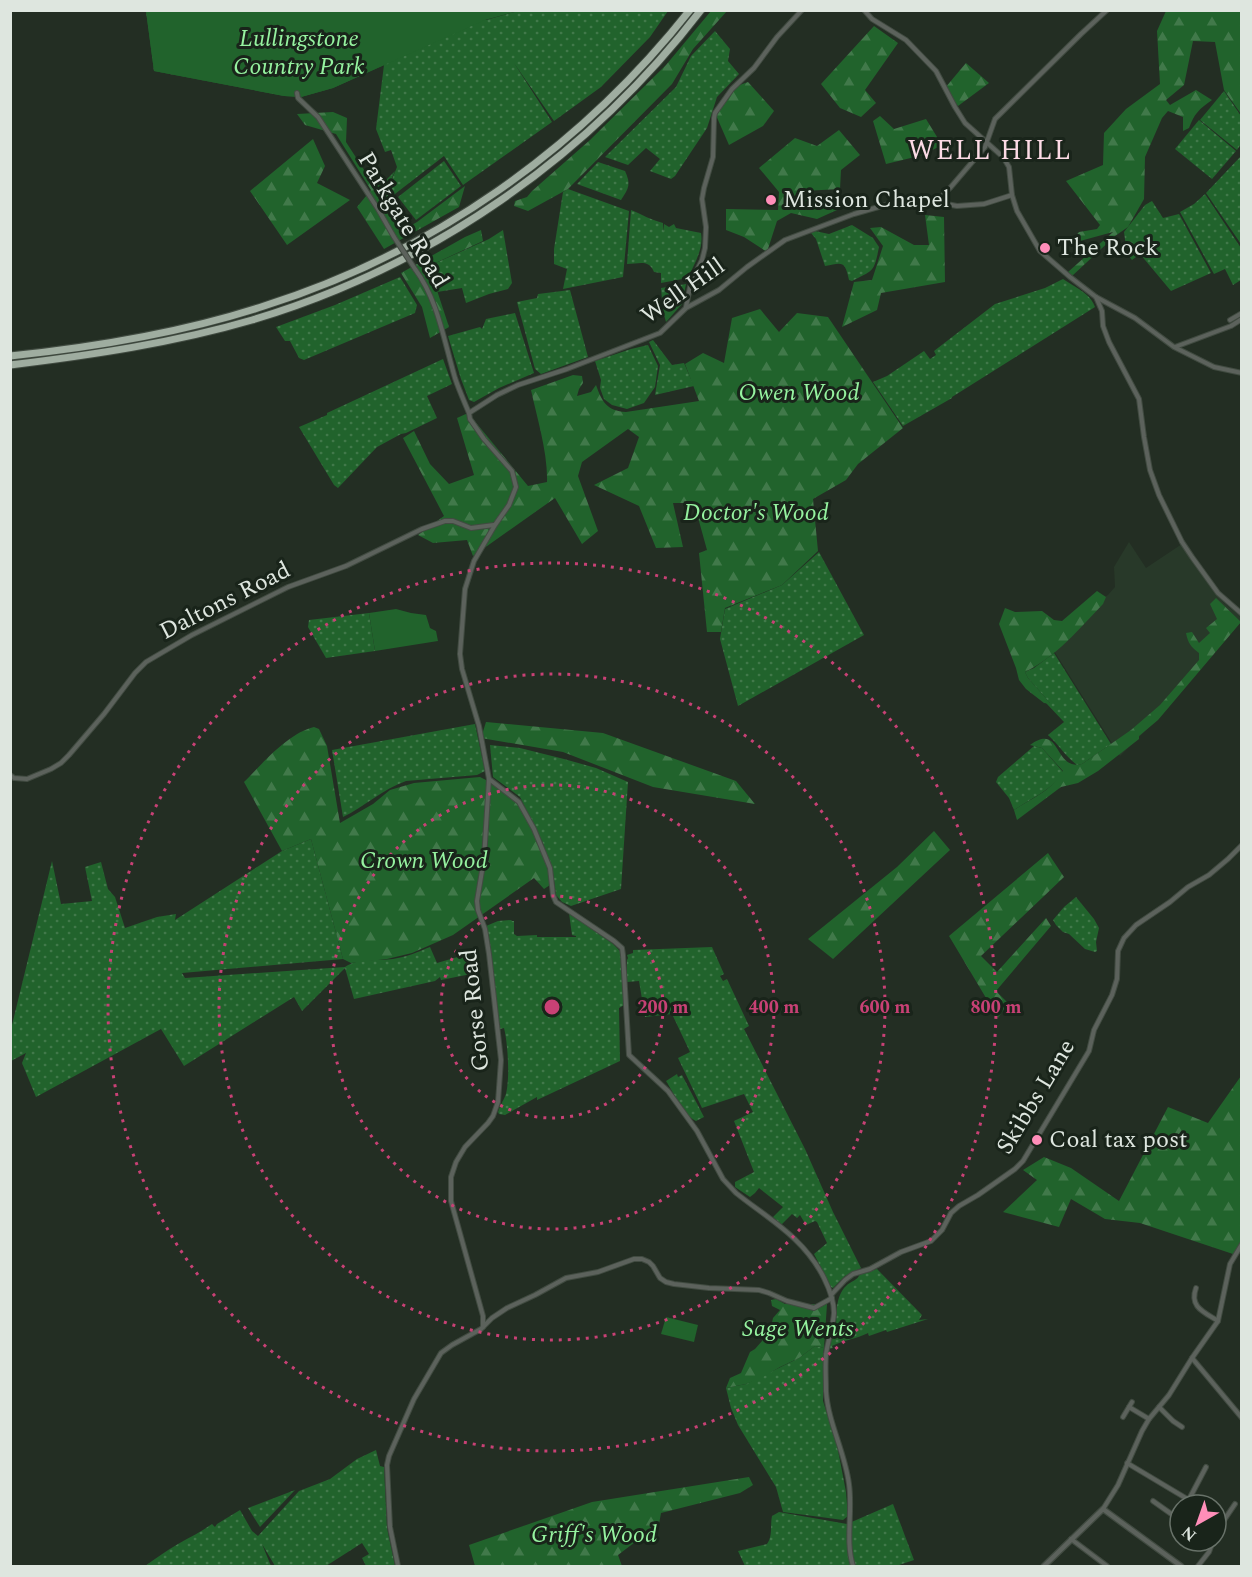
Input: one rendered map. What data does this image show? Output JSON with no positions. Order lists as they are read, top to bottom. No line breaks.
{"streets":{"street":["Parkgate Road","Well Hill","Daltons Road","Gorse Road","Skibbs Lane"]},"crossings":[["Parkgate Road","Well Hill"],["Daltons Road","Gorse Road"],["Gorse Road","Skibbs Lane"]],"districts":["WELL HILL"],"parks":["Lullingstone Country Park","Owen Wood","Doctor's Wood","Crown Wood","Sage Wents","Griff's Wood"],"places":["Mission Chapel","The Rock","Coal tax post"],"north":"bottom left","rings":["200 m","400 m","600 m","800 m"]}
